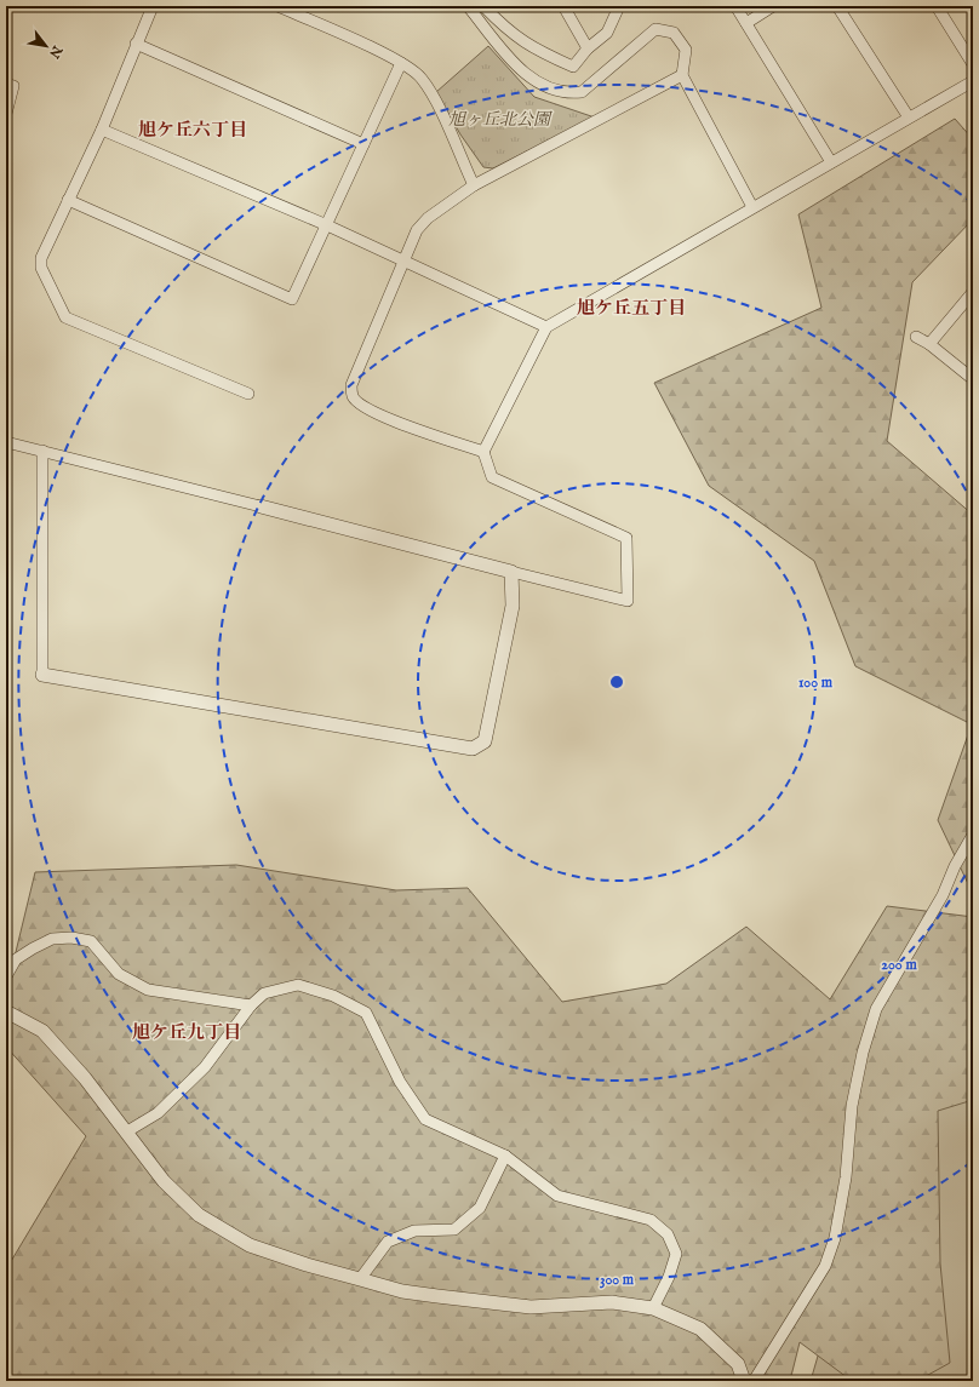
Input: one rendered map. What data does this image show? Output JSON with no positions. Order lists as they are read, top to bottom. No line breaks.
{"districts":["旭ケ丘六丁目","旭ケ丘五丁目","旭ケ丘九丁目"],"parks":["旭ヶ丘北公園"],"north":"bottom right","rings":["100 m","200 m","300 m"]}
